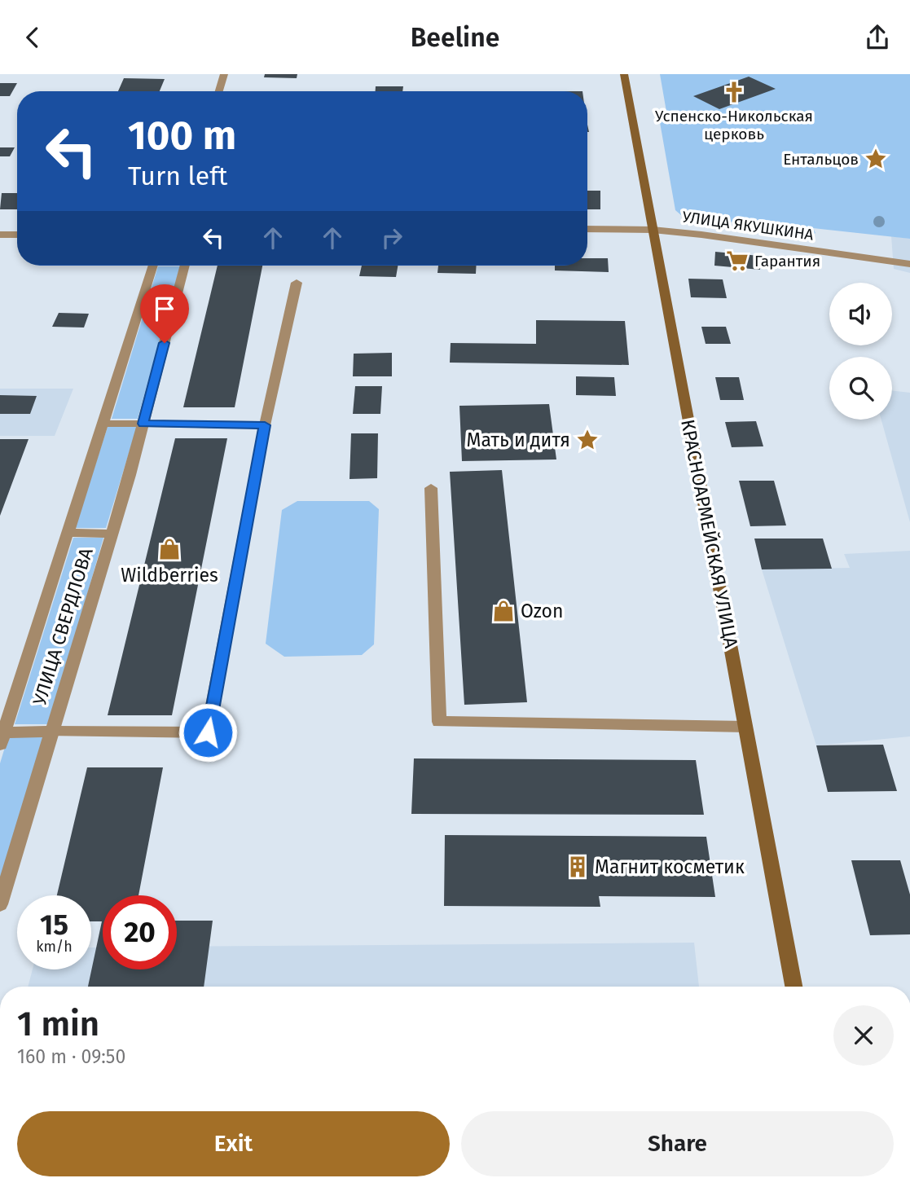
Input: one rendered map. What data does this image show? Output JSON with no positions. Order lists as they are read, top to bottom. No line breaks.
{"streets":{"main road":["КРАСНОАРМЕЙСКАЯ УЛИЦА"],"street":["УЛИЦА ЯКУШКИНА","УЛИЦА СВЕРДЛОВА"]},"crossings":[["УЛИЦА ЯКУШКИНА","КРАСНОАРМЕЙСКАЯ УЛИЦА"]],"places":{"church":["Успенско-Никольская церковь"],"place":["Ентальцов","Мать и дитя"],"supermarket":["Гарантия"],"shop":["Wildberries","Ozon"],"building":["Магнит косметик"]},"page":{"header":"Beeline","turn":["100 m","Turn left"],"speed":"15 km/h","limit":"20","heading":["1 min","160 m · 09:50"],"buttons":["Exit","Share"]}}
